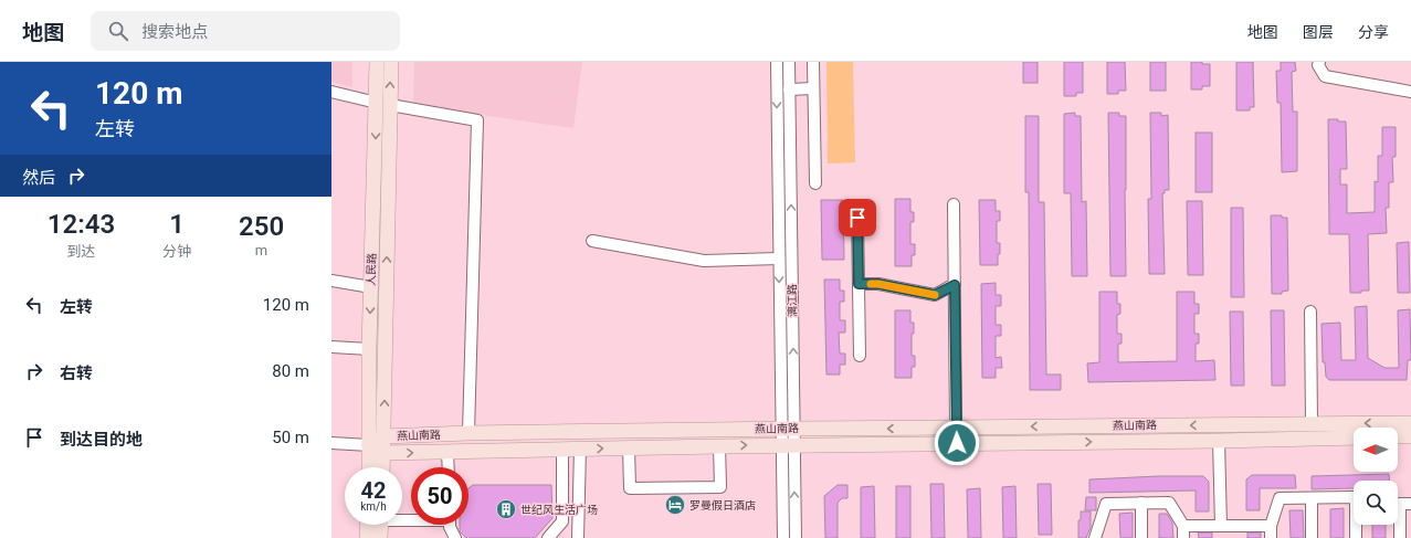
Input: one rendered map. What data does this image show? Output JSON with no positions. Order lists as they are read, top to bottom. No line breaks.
{"streets":{"main road":["人民路","燕山南路"],"street":["漓江路"]},"crossings":[["人民路","燕山南路"],["漓江路","燕山南路"]],"places":{"hotel":["罗曼假日酒店"],"building":["世纪风生活广场"]},"north":"left","page":{"header":"地图","search":"搜索地点","nav":["地图","图层","分享"],"turn":["120 m","左转"],"then":"然后","eta":["12:43","到达","1","分钟","250","m"],"list":[{"name":"左转","value":"120 m"},{"name":"右转","value":"80 m"},{"name":"到达目的地","value":"50 m"}],"speed":"42 km/h","limit":"50"}}
